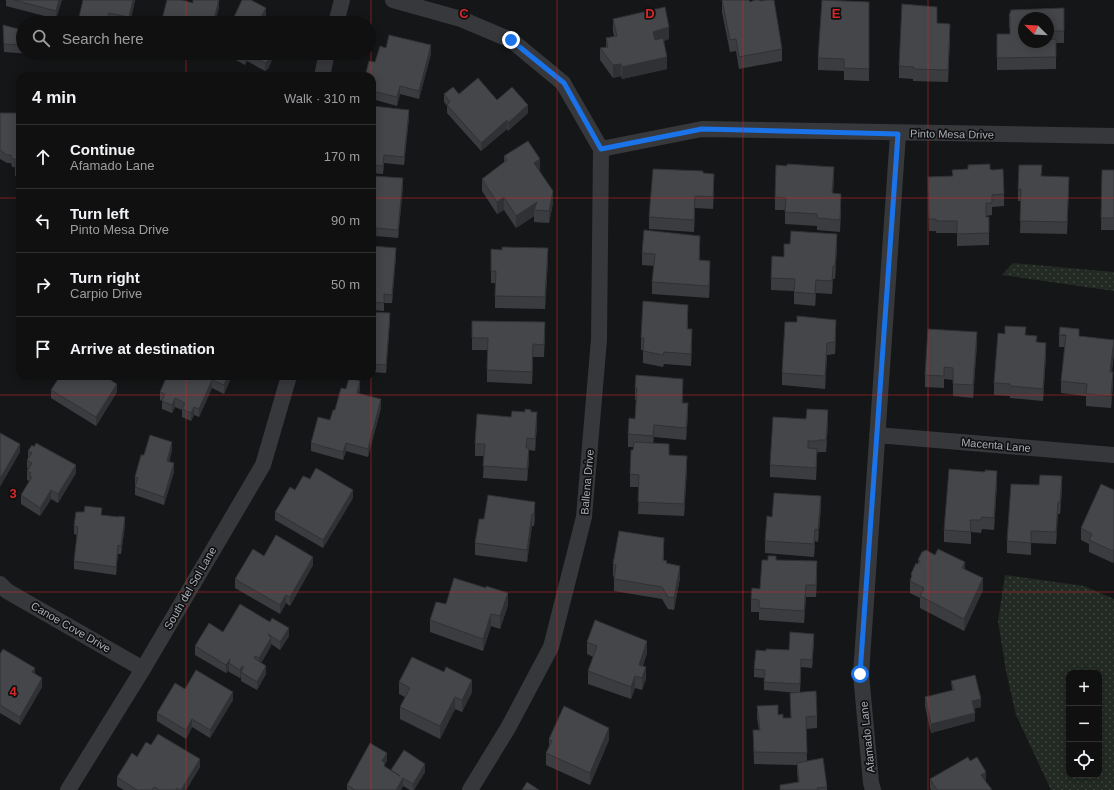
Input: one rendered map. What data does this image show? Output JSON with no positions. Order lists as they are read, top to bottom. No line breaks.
{"streets":{"street":["Pinto Mesa Drive","Macenta Lane","Ballena Drive","South del Sol Lane","Canoe Cove Drive","Afamado Lane"]},"crossings":[["Pinto Mesa Drive","Ballena Drive"],["Pinto Mesa Drive","Afamado Lane"],["Macenta Lane","Afamado Lane"],["South del Sol Lane","Canoe Cove Drive"]],"north":"top left","page":{"search":"Search here","heading":["4 min","Walk · 310 m"],"list":[["Continue","Afamado Lane","170 m"],["Turn left","Pinto Mesa Drive","90 m"],["Turn right","Carpio Drive","50 m"],"Arrive at destination"],"map_buttons":["+","−"]},"grid":{"columns":["C","D","E"],"rows":["3","4"]}}
